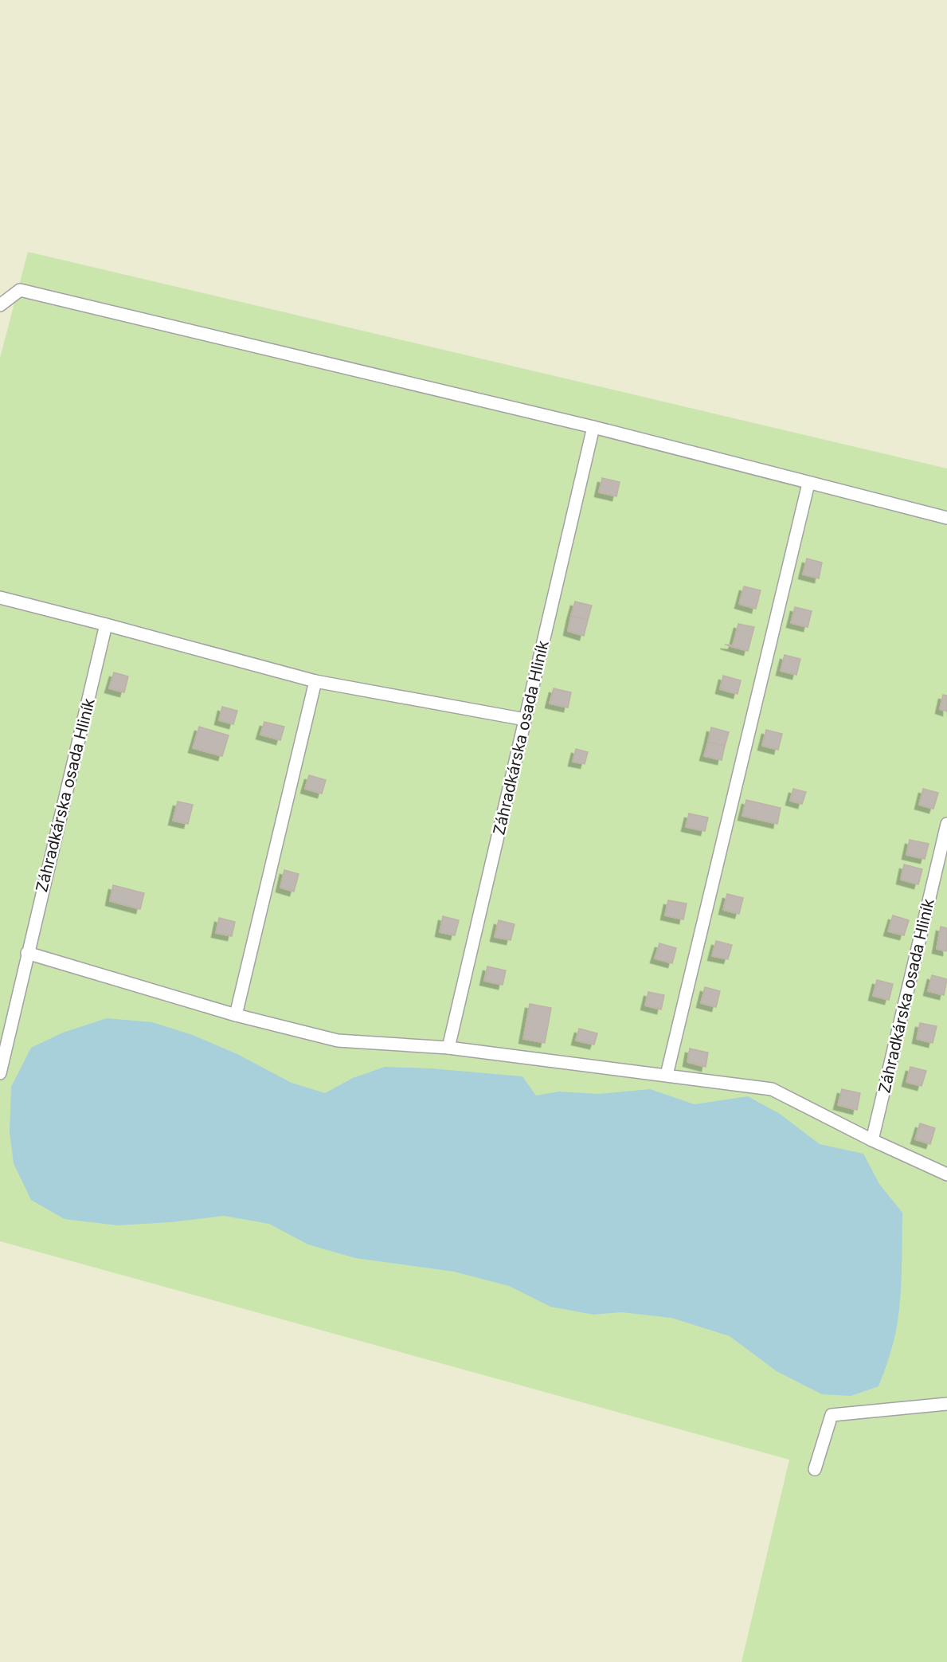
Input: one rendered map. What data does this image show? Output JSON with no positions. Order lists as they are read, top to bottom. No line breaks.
{"streets":{"lane":["Záhradkárska osada Hliník"]}}
